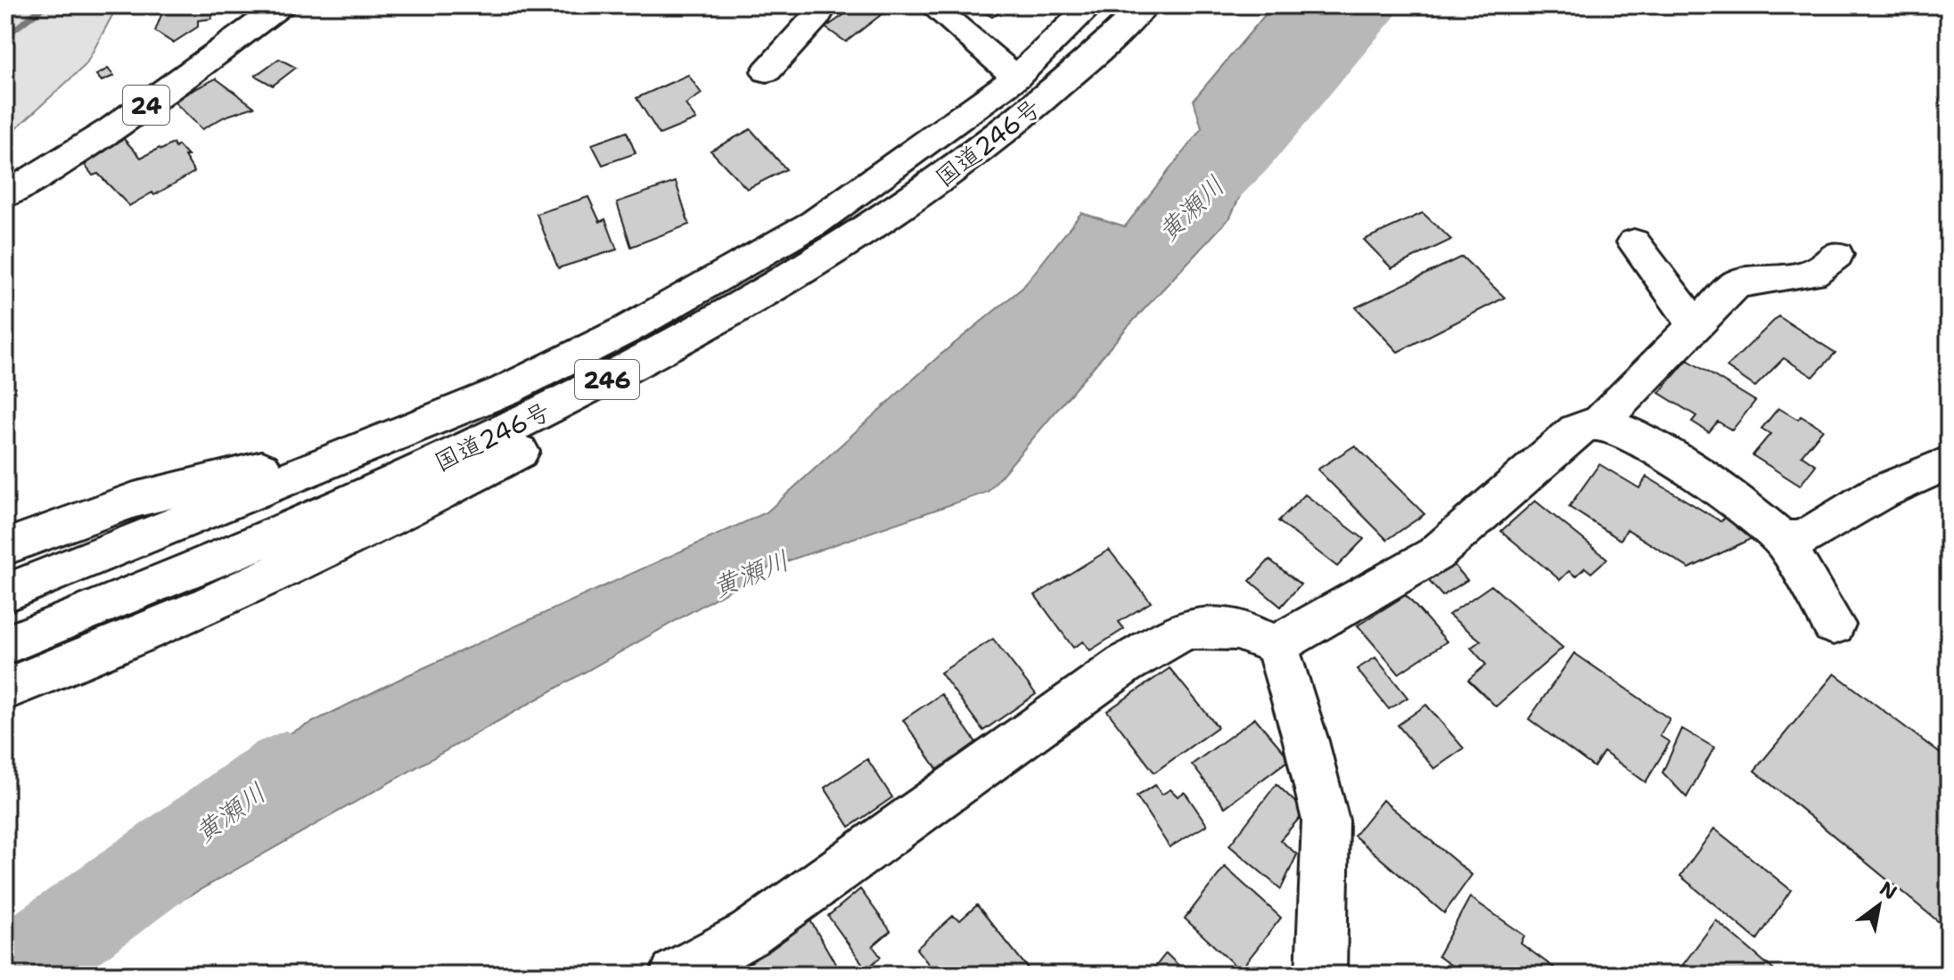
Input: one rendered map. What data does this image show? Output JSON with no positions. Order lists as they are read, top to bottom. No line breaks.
{"streets":{"main road":["24","国道246号","246"]},"water":["黄瀬川"],"north":"top right"}
